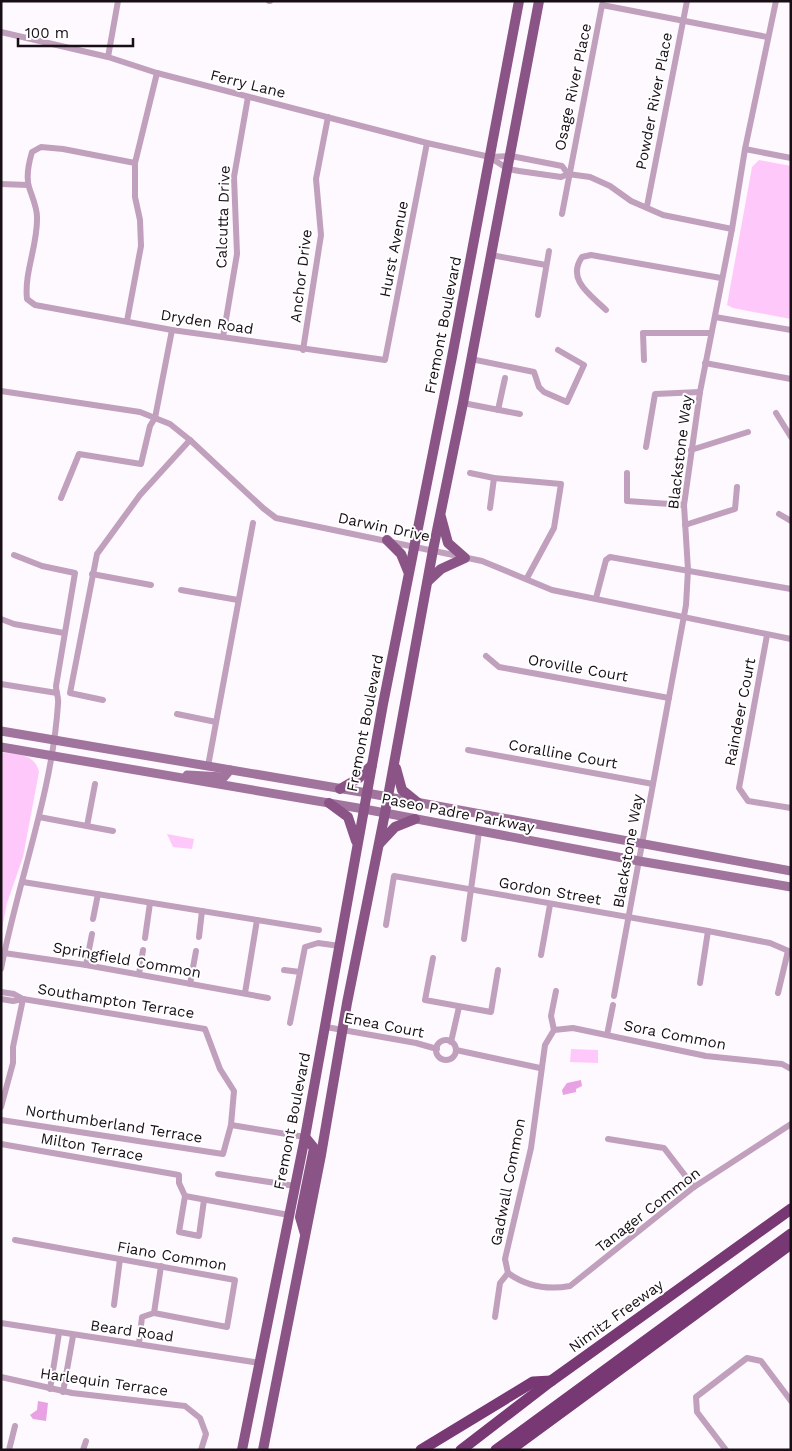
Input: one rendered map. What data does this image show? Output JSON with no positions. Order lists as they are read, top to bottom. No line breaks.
{"streets":{"highway":["Nimitz Freeway"],"main road":["Fremont Boulevard","Paseo Padre Parkway"],"street":["Ferry Lane","Osage River Place","Powder River Place","Calcutta Drive","Hurst Avenue","Anchor Drive","Dryden Road","Blackstone Way","Darwin Drive","Oroville Court","Raindeer Court","Coralline Court","Gordon Street","Springfield Common","Southampton Terrace","Enea Court","Sora Common","Northumberland Terrace","Milton Terrace","Gadwall Common","Tanager Common","Fiano Common","Beard Road","Harlequin Terrace"]},"crossings":[["Ferry Lane","Osage River Place"],["Ferry Lane","Powder River Place"],["Ferry Lane","Calcutta Drive"],["Ferry Lane","Hurst Avenue"],["Ferry Lane","Anchor Drive"],["Ferry Lane","Fremont Boulevard"],["Ferry Lane","Blackstone Way"],["Osage River Place","Powder River Place"],["Calcutta Drive","Dryden Road"],["Hurst Avenue","Dryden Road"],["Anchor Drive","Dryden Road"],["Fremont Boulevard","Darwin Drive"],["Fremont Boulevard","Paseo Padre Parkway"],["Fremont Boulevard","Enea Court"],["Fremont Boulevard","Beard Road"],["Blackstone Way","Darwin Drive"],["Blackstone Way","Oroville Court"],["Blackstone Way","Coralline Court"],["Blackstone Way","Paseo Padre Parkway"],["Blackstone Way","Gordon Street"],["Darwin Drive","Raindeer Court"],["Southampton Terrace","Northumberland Terrace"],["Sora Common","Gadwall Common"],["Gadwall Common","Tanager Common"]],"scale_bar":"100 m"}
